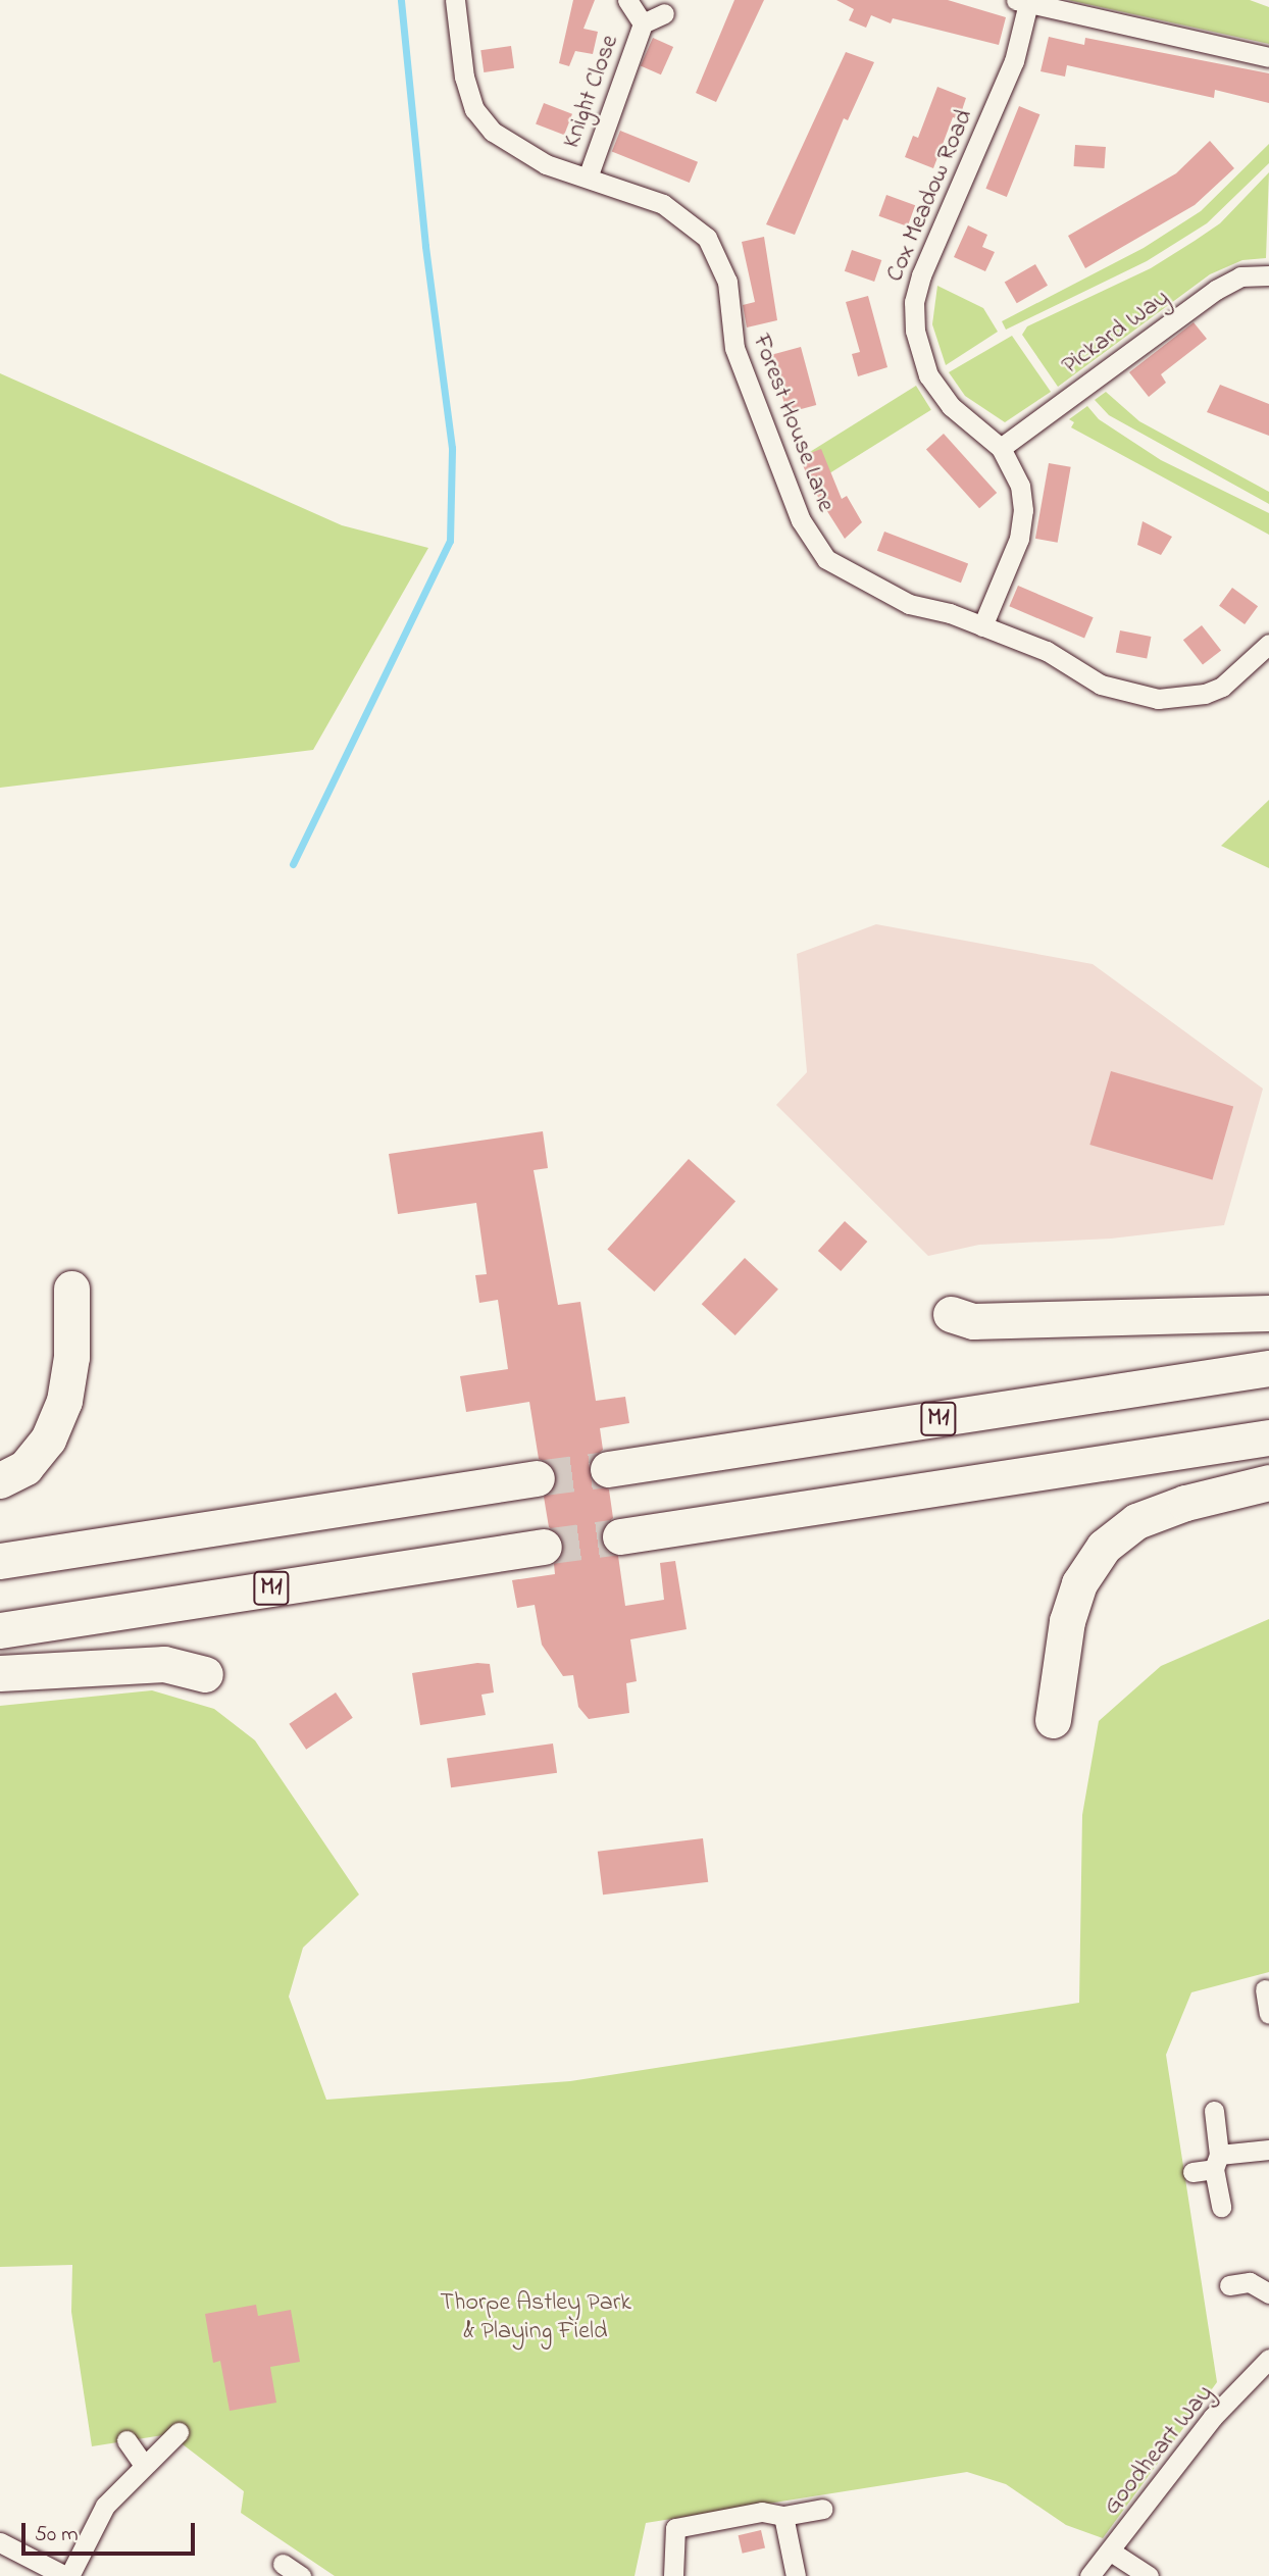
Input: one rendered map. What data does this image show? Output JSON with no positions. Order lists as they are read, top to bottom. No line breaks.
{"streets":{"highway":["M1"],"street":["Knight Close","Cox Meadow Road","Pickard Way","Forest House Lane","Goodheart Way"]},"crossings":[["Knight Close","Forest House Lane"],["Cox Meadow Road","Pickard Way"],["Cox Meadow Road","Forest House Lane"]],"parks":["Thorpe Astley Park & Playing Field"],"scale_bar":"50 m"}
